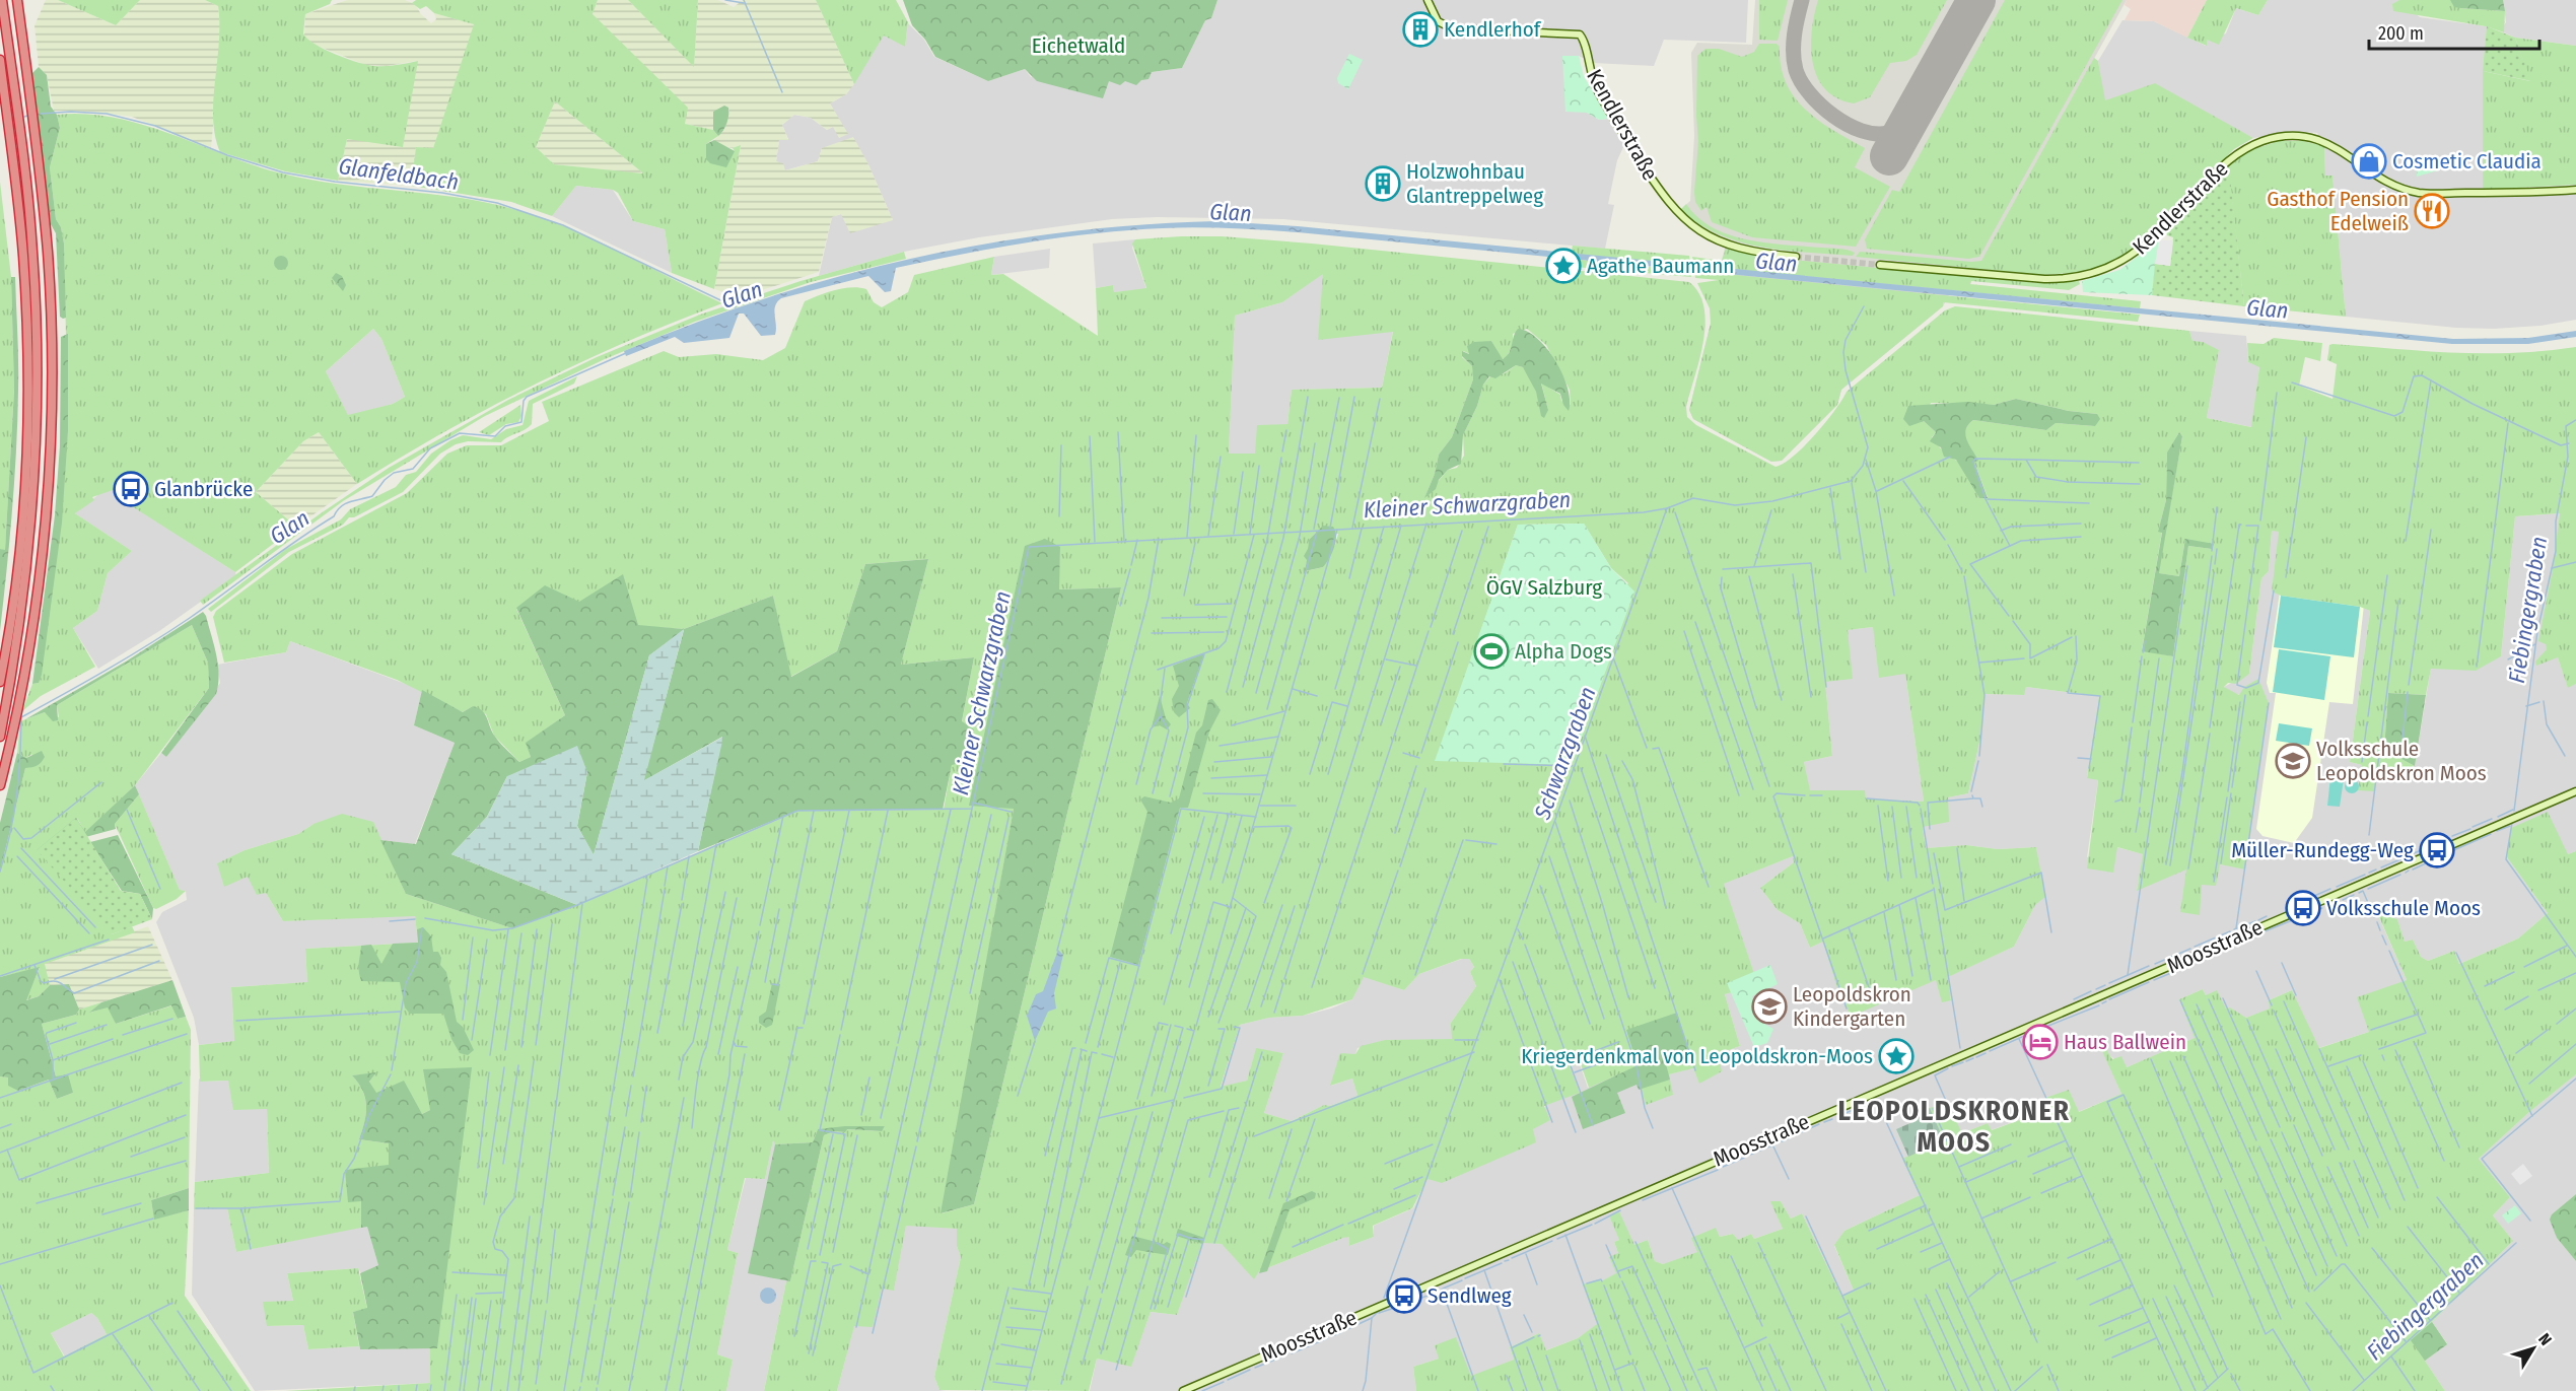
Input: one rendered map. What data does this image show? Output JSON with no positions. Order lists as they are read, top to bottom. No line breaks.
{"streets":{"street":["Kendlerstraße","Moosstraße"]},"districts":["LEOPOLDSKRONER MOOS"],"water":["Glanfeldbach","Glan","Kleiner Schwarzgraben","Fiebingergraben","Schwarzgraben"],"parks":["Eichetwald","ÖGV Salzburg"],"places":{"building":["Kendlerhof","Holzwohnbau Glantreppelweg"],"shop":["Cosmetic Claudia"],"restaurant":["Gasthof Pension Edelweiß"],"place":["Agathe Baumann","Kriegerdenkmal von Leopoldskron-Moos"],"bus stop":["Glanbrücke","Müller-Rundegg-Weg","Volksschule Moos","Sendlweg"],"sports":["Alpha Dogs"],"school or university":["Volksschule Leopoldskron Moos","Leopoldskron Kindergarten"],"hotel":["Haus Ballwein"]},"scale_bar":"200 m","north":"top right"}
